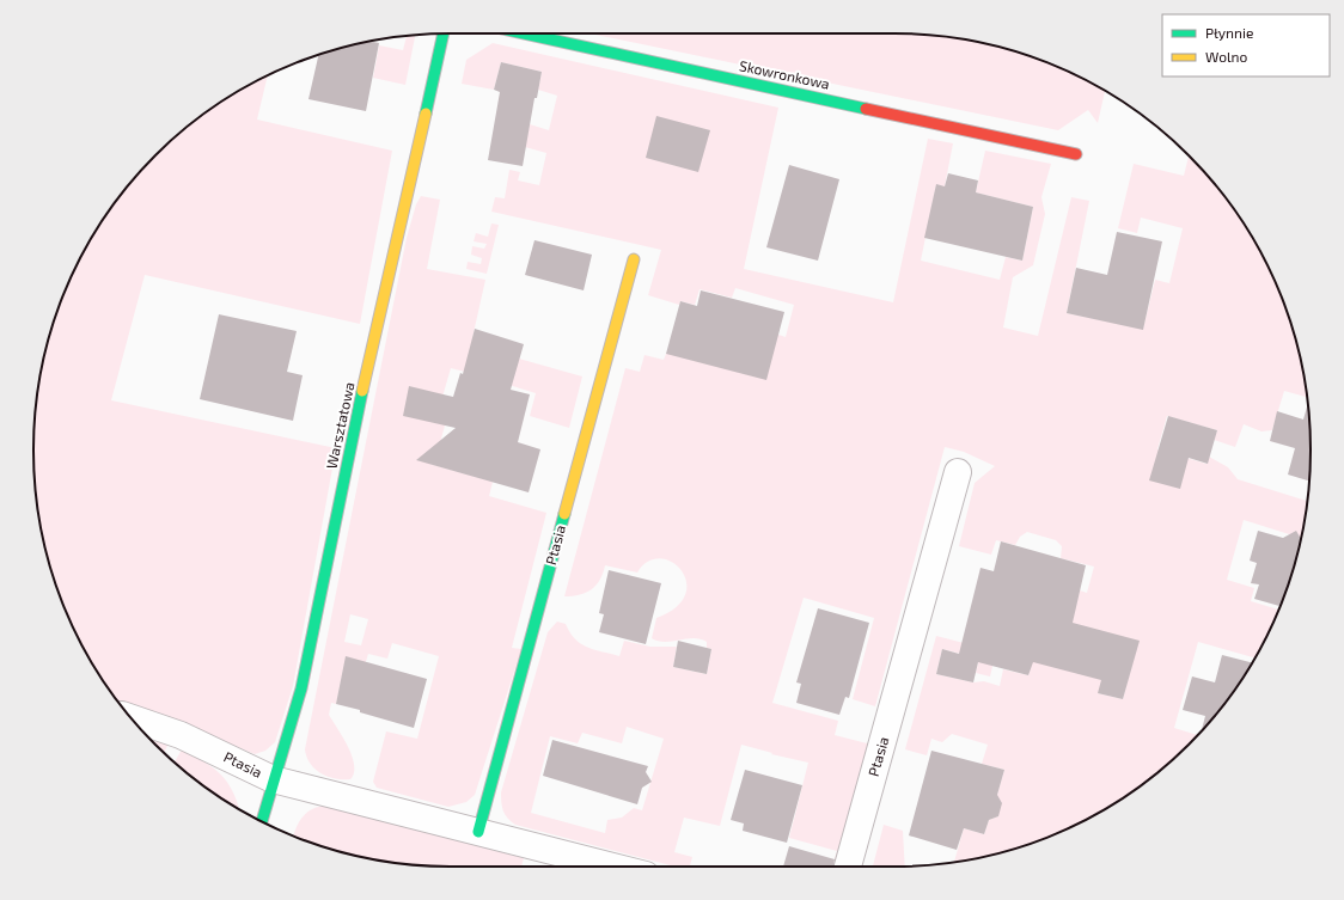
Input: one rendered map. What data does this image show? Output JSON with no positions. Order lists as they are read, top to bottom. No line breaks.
{"streets":{"street":["Skowronkowa","Warsztatowa","Ptasia"]},"crossings":[["Warsztatowa","Ptasia"]],"legend":["Płynnie","Wolno"]}
